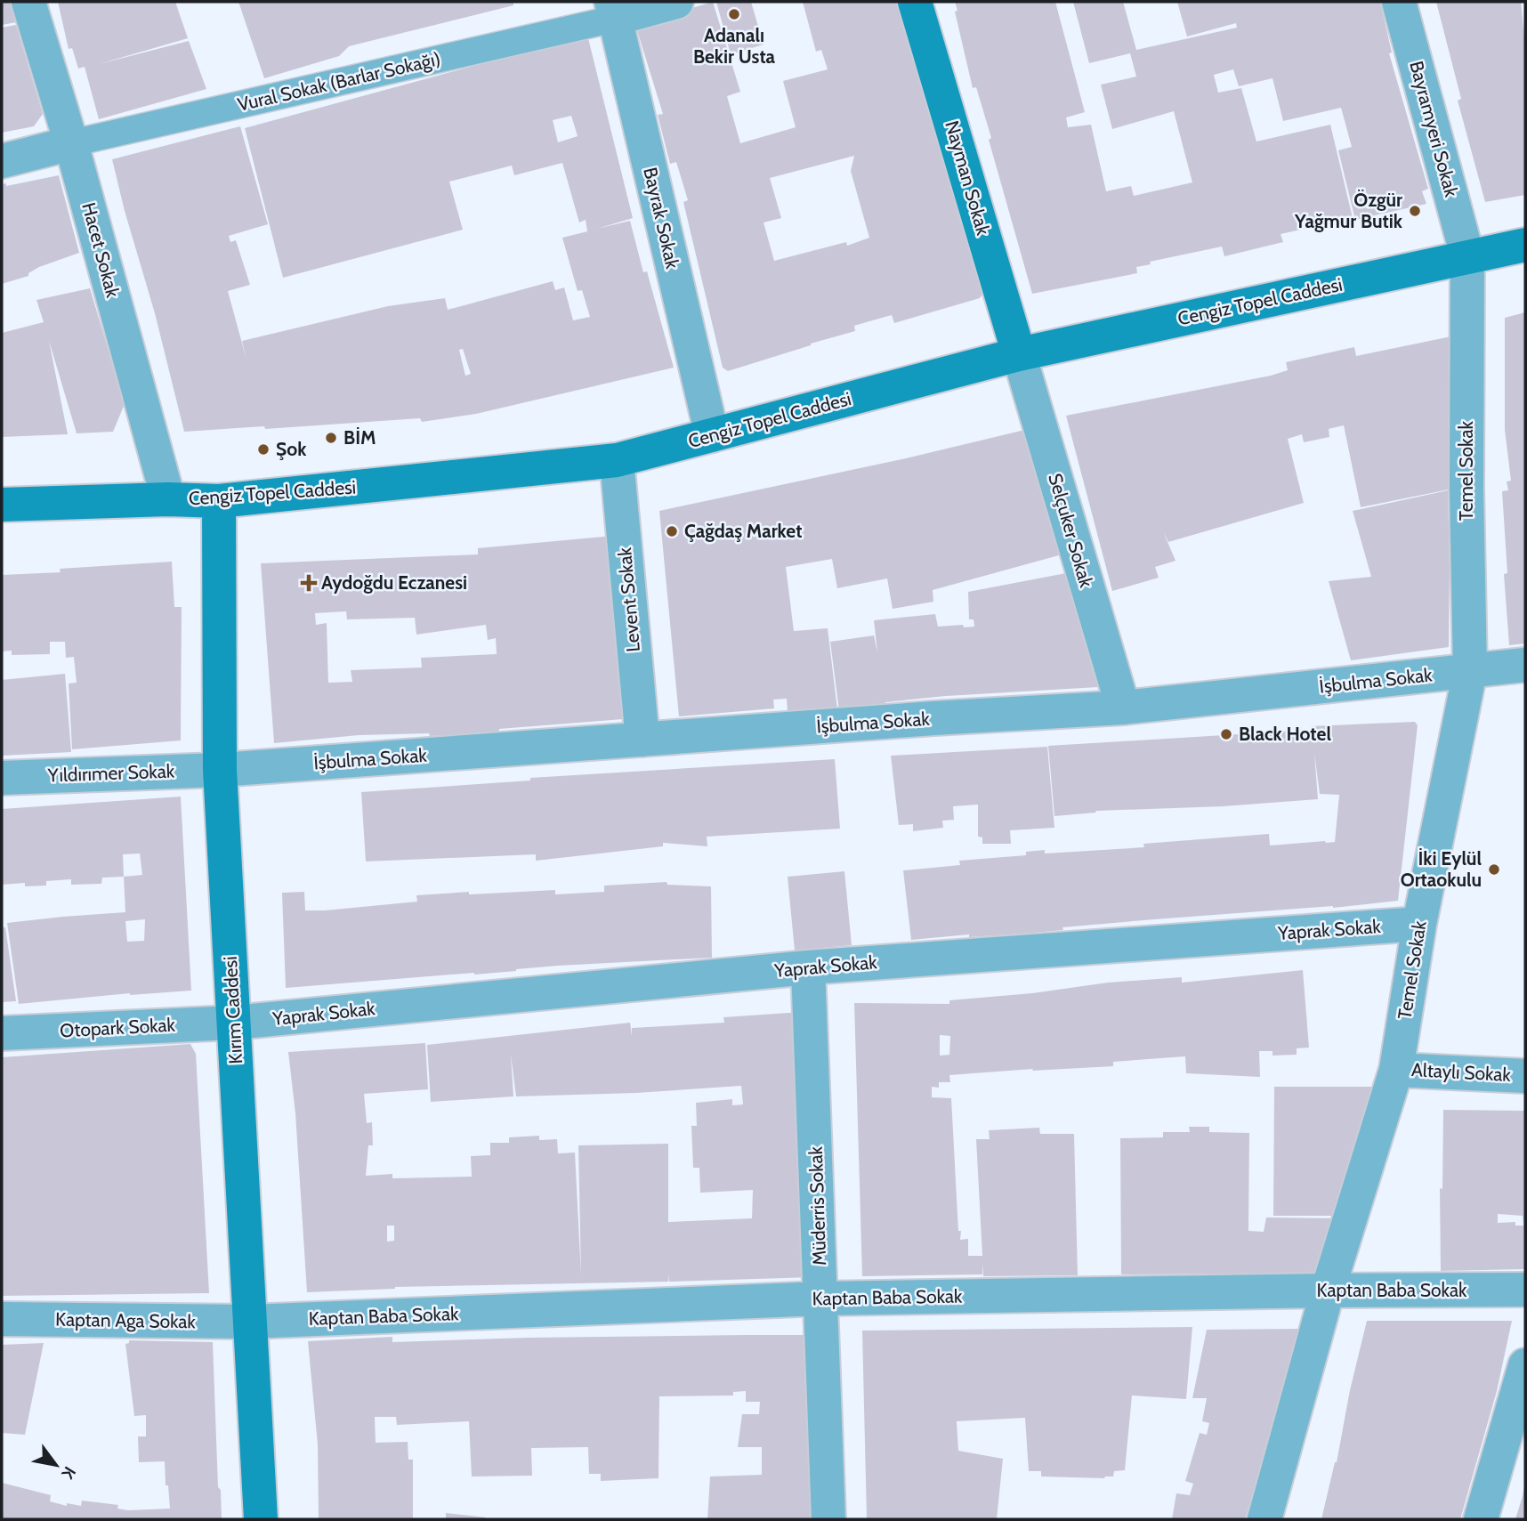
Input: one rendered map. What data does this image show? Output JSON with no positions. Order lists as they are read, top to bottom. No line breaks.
{"streets":{"main road":["Nayman Sokak","Cengiz Topel Caddesi","Kırım Caddesi"],"street":["Vural Sokak (Barlar Sokağı)","Bayramyeri Sokak","Bayrak Sokak","Hacet Sokak","Temel Sokak","Selçuker Sokak","Levent Sokak","İşbulma Sokak","Yıldırımer Sokak","Yaprak Sokak","Otopark Sokak","Altaylı Sokak","Müderris Sokak","Kaptan Baba Sokak","Kaptan Aga Sokak"]},"crossings":[["Vural Sokak (Barlar Sokağı)","Bayrak Sokak"],["Vural Sokak (Barlar Sokağı)","Hacet Sokak"],["Bayramyeri Sokak","Cengiz Topel Caddesi"],["Bayramyeri Sokak","Temel Sokak"],["Nayman Sokak","Cengiz Topel Caddesi"],["Nayman Sokak","Selçuker Sokak"],["Bayrak Sokak","Cengiz Topel Caddesi"],["Hacet Sokak","Cengiz Topel Caddesi"],["Cengiz Topel Caddesi","Temel Sokak"],["Cengiz Topel Caddesi","Selçuker Sokak"],["Cengiz Topel Caddesi","Levent Sokak"],["Cengiz Topel Caddesi","Kırım Caddesi"],["Temel Sokak","İşbulma Sokak"],["Temel Sokak","Yaprak Sokak"],["Temel Sokak","Altaylı Sokak"],["Temel Sokak","Kaptan Baba Sokak"],["Selçuker Sokak","İşbulma Sokak"],["Levent Sokak","İşbulma Sokak"],["İşbulma Sokak","Yıldırımer Sokak"],["İşbulma Sokak","Kırım Caddesi"],["Yıldırımer Sokak","Kırım Caddesi"],["Yaprak Sokak","Kırım Caddesi"],["Yaprak Sokak","Otopark Sokak"],["Yaprak Sokak","Müderris Sokak"],["Kırım Caddesi","Otopark Sokak"],["Kırım Caddesi","Kaptan Baba Sokak"],["Kırım Caddesi","Kaptan Aga Sokak"],["Müderris Sokak","Kaptan Baba Sokak"],["Kaptan Baba Sokak","Kaptan Aga Sokak"]],"places":{"other":["Adanalı Bekir Usta","Özgür Yağmur Butik","BİM","Şok","Çağdaş Market","Black Hotel","İki Eylül Ortaokulu"],"health":["Aydoğdu Eczanesi"]},"north":"bottom right"}
